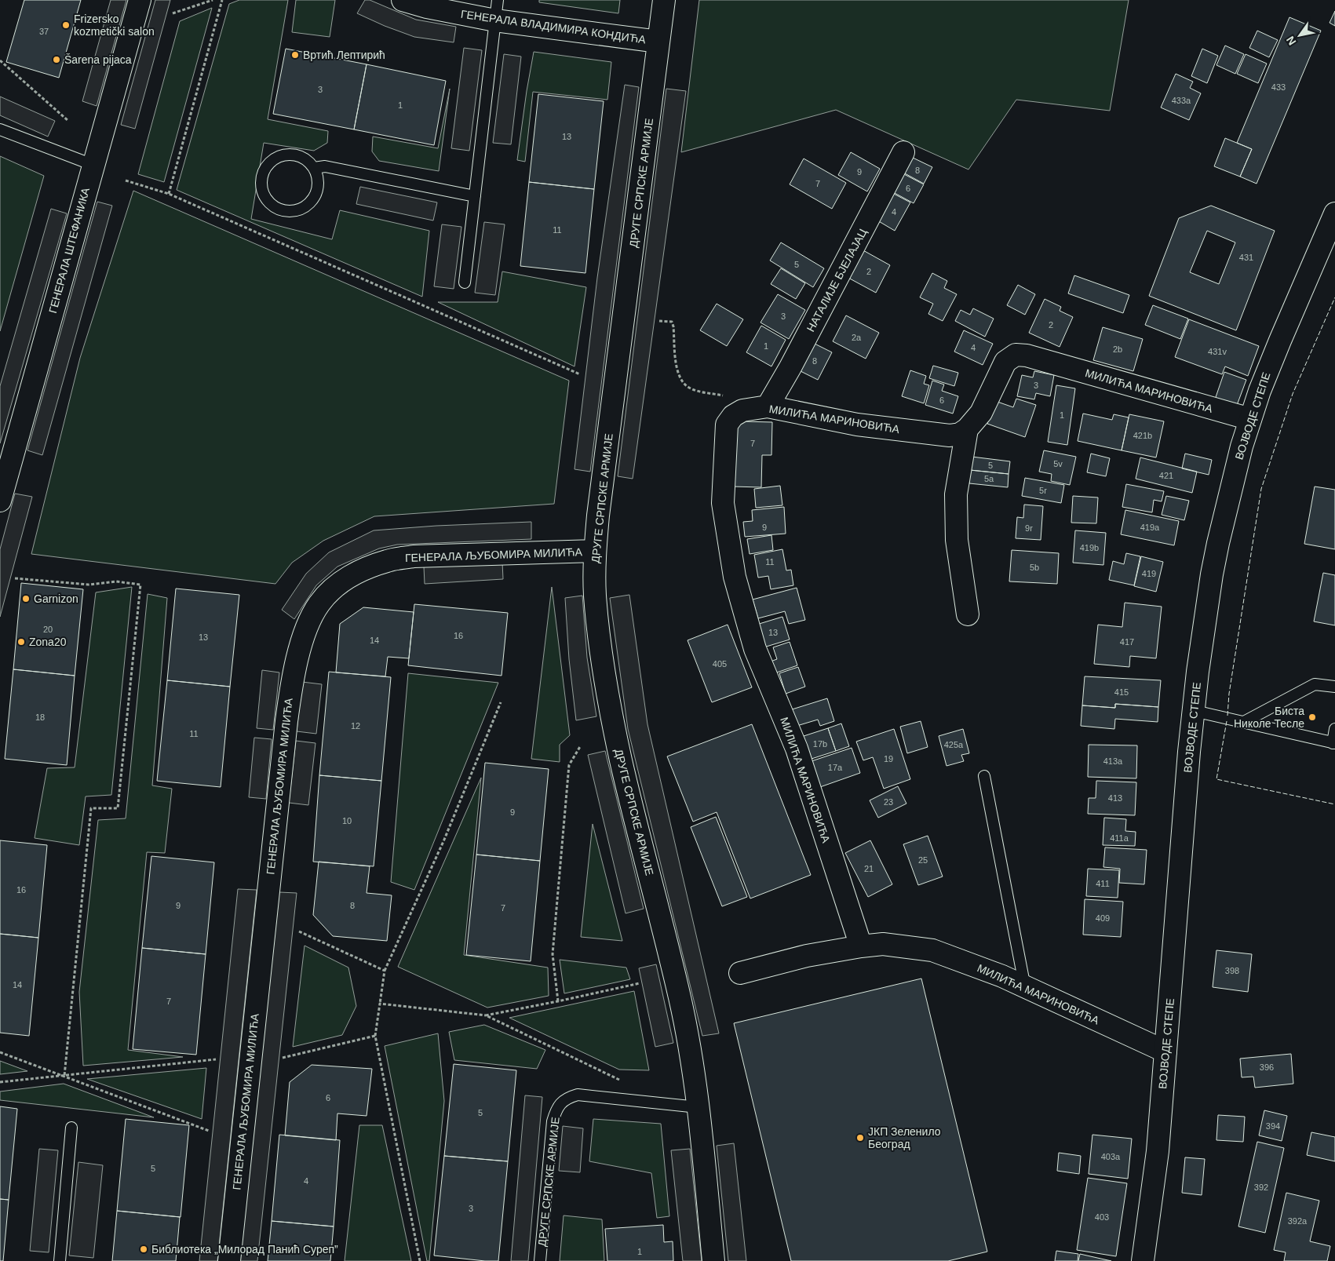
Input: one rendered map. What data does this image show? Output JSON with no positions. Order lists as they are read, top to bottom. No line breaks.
{"streets":{"street":["ГЕНЕРАЛА ВЛАДИМИРА КОНДИЋА","ДРУГЕ СРПСКЕ АРМИЈЕ","ГЕНЕРАЛА ШТЕФАНИКА","НАТАЛИЈЕ БЈЕЛАЈАЦ","МИЛИЋА МАРИНОВИЋА","ВОЈВОДЕ СТЕПЕ","ГЕНЕРАЛА ЉУБОМИРА МИЛИЋА"]},"crossings":[["ГЕНЕРАЛА ВЛАДИМИРА КОНДИЋА","ДРУГЕ СРПСКЕ АРМИЈЕ"],["ДРУГЕ СРПСКЕ АРМИЈЕ","ГЕНЕРАЛА ЉУБОМИРА МИЛИЋА"],["НАТАЛИЈЕ БЈЕЛАЈАЦ","МИЛИЋА МАРИНОВИЋА"],["МИЛИЋА МАРИНОВИЋА","ВОЈВОДЕ СТЕПЕ"]],"places":["Frizersko kozmetički salon","Вртић Лептирић","Šarena pijaca","Garnizon","Zona20","Биста Николе Тесле","ЈКП Зеленило Београд","Библиотека „Милорад Панић Суреп”"],"house_numbers":["37","433","3","433a","1","13","8","9","7","6","4","11","431","5","2","3","2","2a","1","4","2b","431v","8","3","6","1","421b","7","5v","5","421","5a","5r","9","419a","9r","419b","11","5b","419","20","13","16","13","14","417","405","415","18","12","11","17b","425a","19","413a","17a","413","23","9","10","411a","25","21","411","16","9","8","7","409","398","14","7","396","6","5","394","403a","5","4","392","3","403","392a","1"],"north":"bottom left"}
